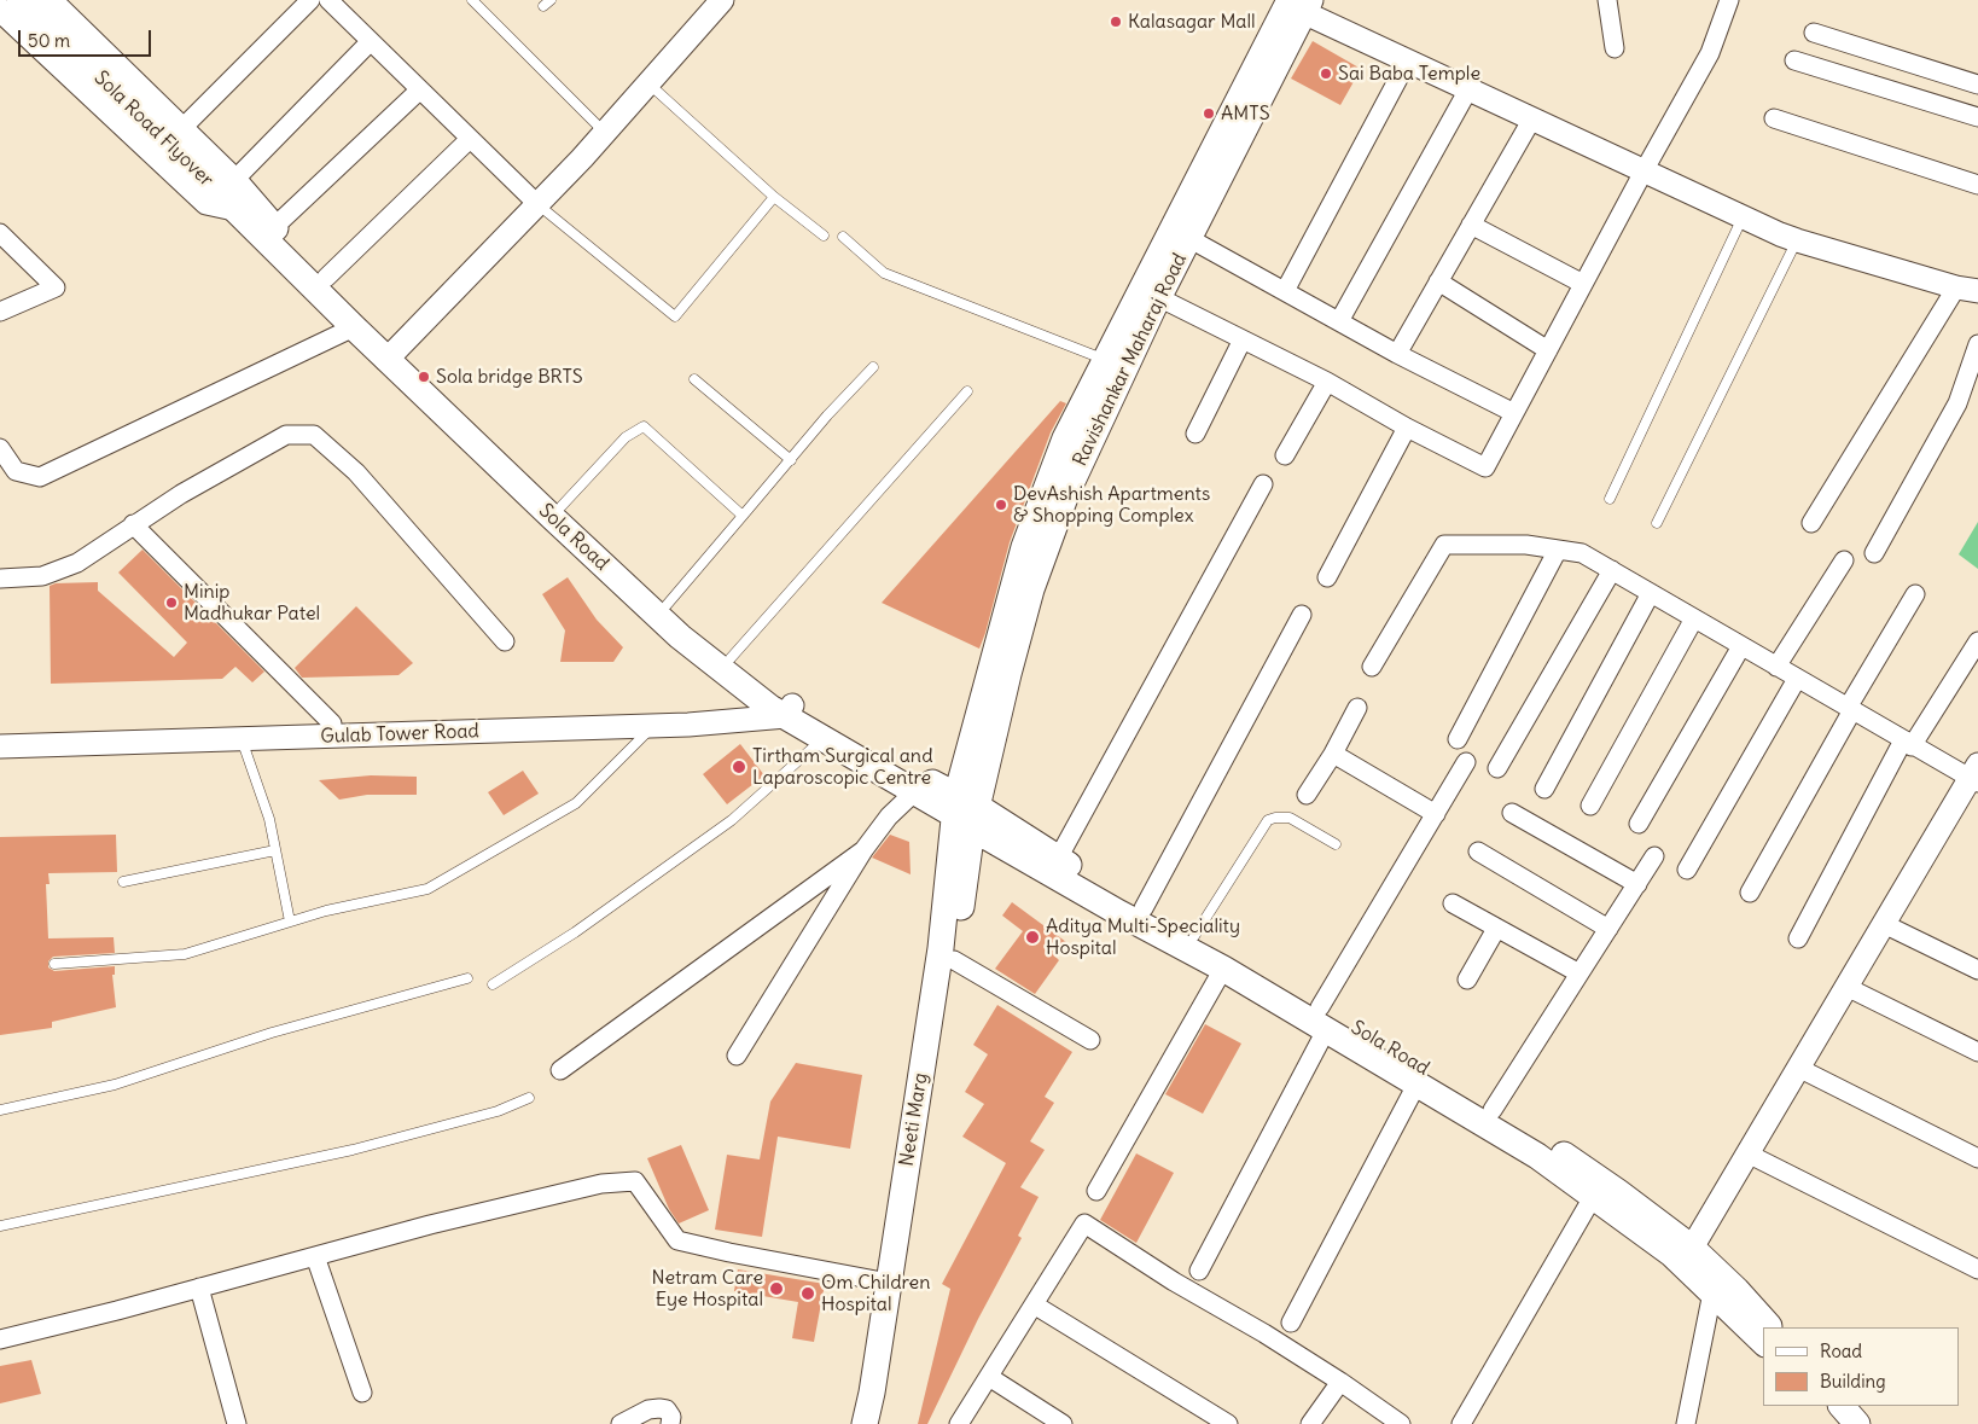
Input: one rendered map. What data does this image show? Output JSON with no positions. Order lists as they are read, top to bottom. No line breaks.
{"streets":{"main road":["Sola Road Flyover","Ravishankar Maharaj Road","Sola Road","Neeti Marg"],"street":["Gulab Tower Road"]},"crossings":[["Sola Road Flyover","Sola Road"],["Ravishankar Maharaj Road","Sola Road"],["Ravishankar Maharaj Road","Neeti Marg"],["Sola Road","Gulab Tower Road"],["Sola Road","Neeti Marg"]],"places":["Kalasagar Mall","Sai Baba Temple","AMTS","Sola bridge BRTS","DevAshish Apartments & Shopping Complex","Minip Madhukar Patel","Tirtham Surgical and Laparoscopic Centre","Aditya Multi-Speciality Hospital","Netram Care Eye Hospital","Om Children Hospital"],"legend":["Road","Building"],"scale_bar":"50 m"}
